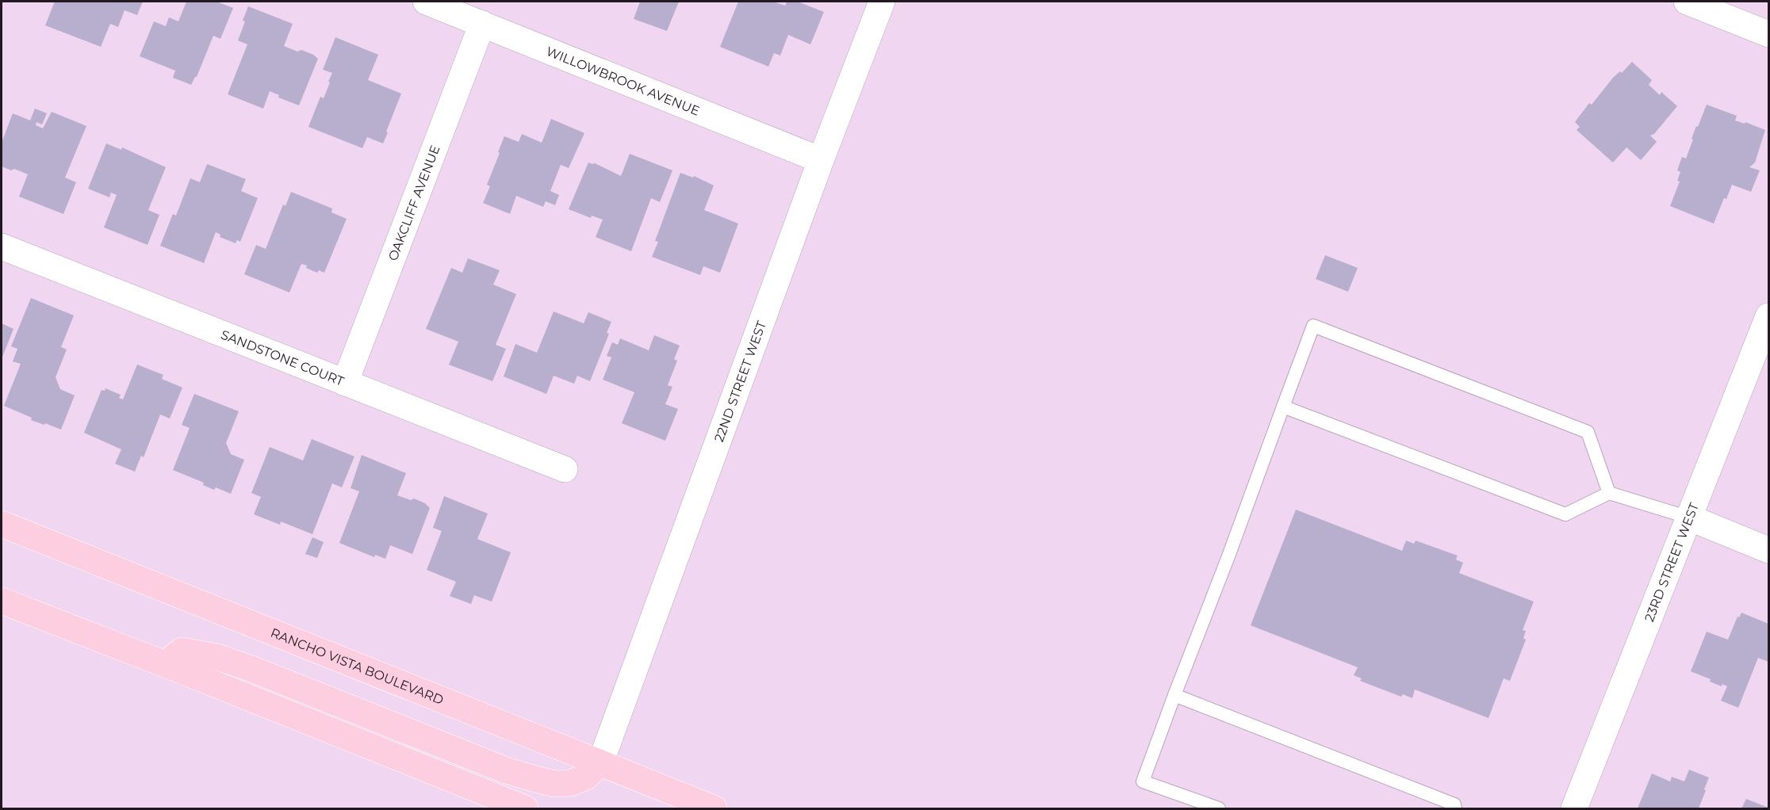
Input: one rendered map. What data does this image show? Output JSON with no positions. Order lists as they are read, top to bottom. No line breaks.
{"streets":{"main road":["RANCHO VISTA BOULEVARD"],"street":["WILLOWBROOK AVENUE","OAKCLIFF AVENUE","SANDSTONE COURT","22ND STREET WEST","23RD STREET WEST"]},"crossings":[["WILLOWBROOK AVENUE","OAKCLIFF AVENUE"],["WILLOWBROOK AVENUE","22ND STREET WEST"],["OAKCLIFF AVENUE","SANDSTONE COURT"],["22ND STREET WEST","RANCHO VISTA BOULEVARD"]]}
